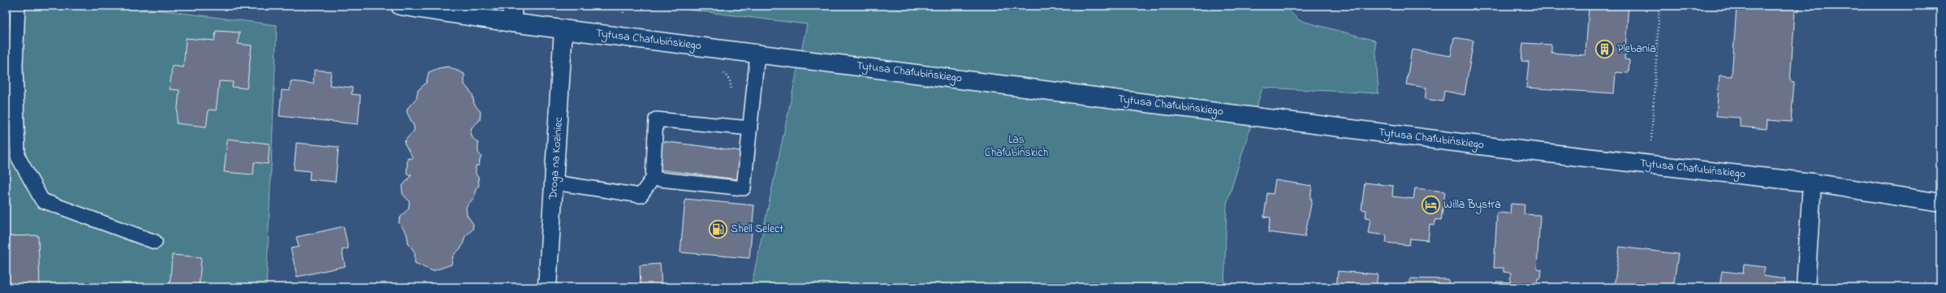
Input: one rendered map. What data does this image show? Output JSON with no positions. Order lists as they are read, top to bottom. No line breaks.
{"streets":{"street":["Tytusa Chałubińskiego","Droga na Koziniec"]},"crossings":[["Tytusa Chałubińskiego","Droga na Koziniec"]],"parks":["Las Chałubińskich"],"places":{"building":["Plebania"],"hotel":["Willa Bystra"],"fuel station":["Shell Select"]}}
